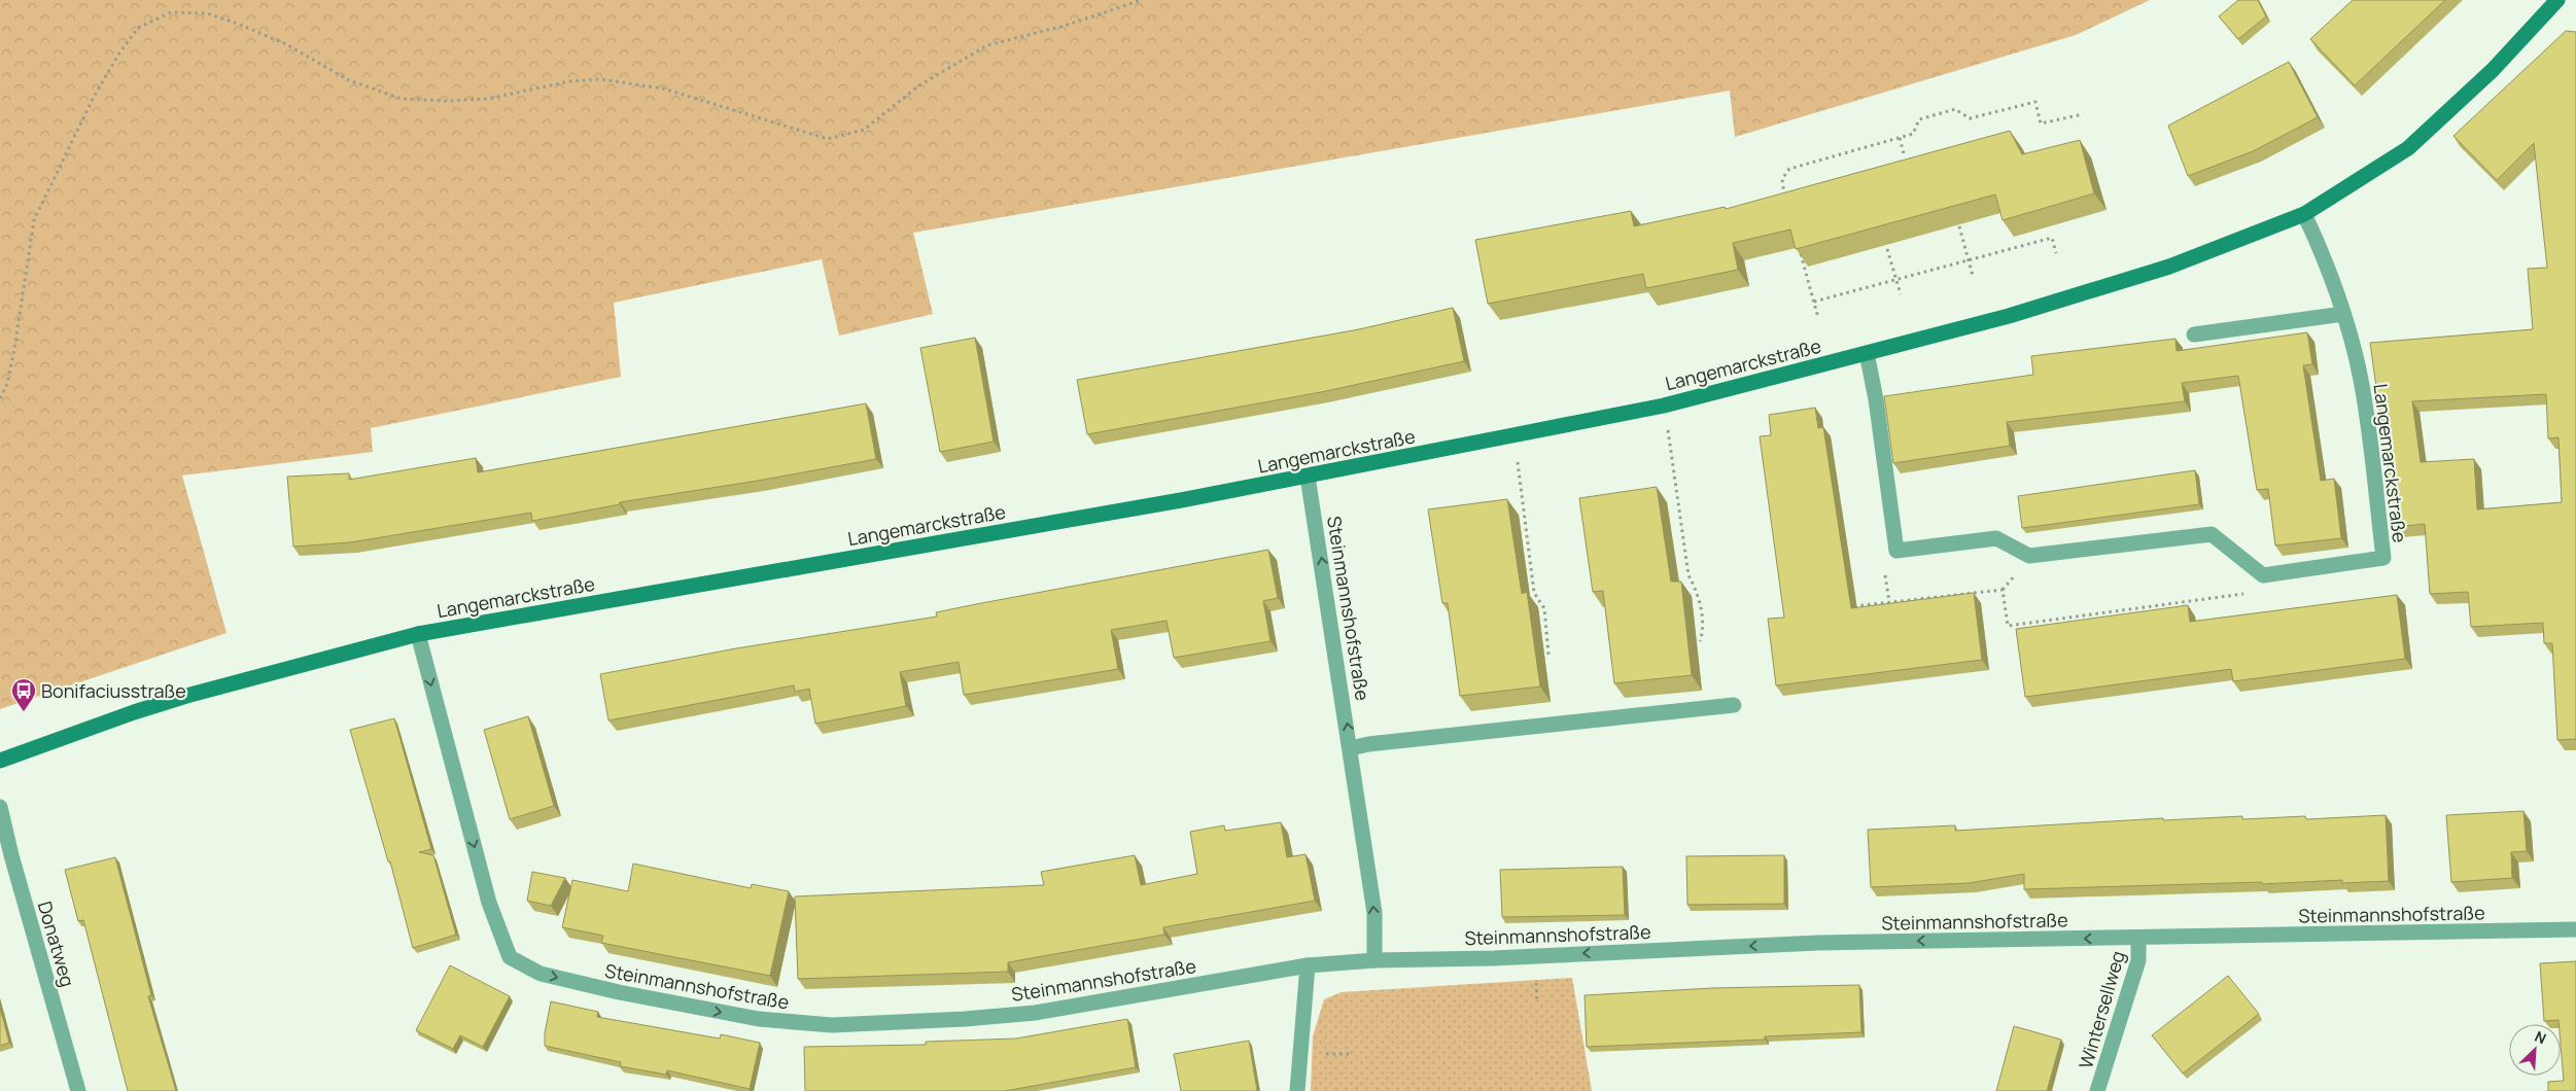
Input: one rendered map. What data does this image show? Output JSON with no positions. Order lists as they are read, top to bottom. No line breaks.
{"streets":{"street":["Langemarckstraße","Steinmannshofstraße","Donatweg","Wintersellweg"]},"crossings":[["Langemarckstraße","Steinmannshofstraße"],["Steinmannshofstraße","Wintersellweg"]],"places":{"bus stop":["Bonifaciusstraße"]},"north":"top right"}
